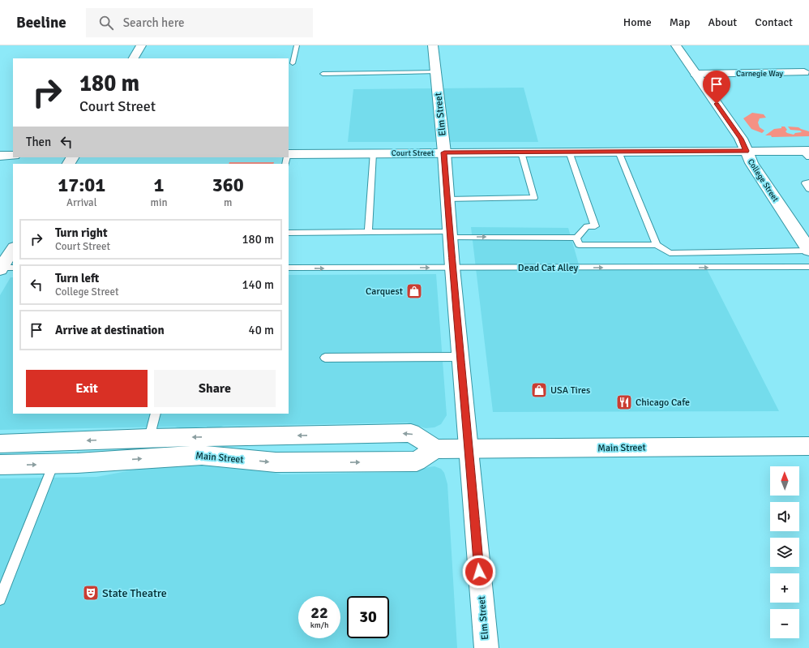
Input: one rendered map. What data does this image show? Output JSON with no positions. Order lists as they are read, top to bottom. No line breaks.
{"streets":{"street":["Carnegie Way","Elm Street","Court Street","College Street","Main Street"],"lane":["Dead Cat Alley"]},"crossings":[["Carnegie Way","College Street"],["Elm Street","Court Street"],["Elm Street","Dead Cat Alley"],["Elm Street","Main Street"],["Court Street","College Street"]],"places":{"shop":["Carquest","USA Tires"],"restaurant":["Chicago Cafe"],"theatre":["State Theatre"]},"north":"top","page":{"header":"Beeline","search":"Search here","nav":["Home","Map","About","Contact"],"turn":["180 m","Court Street"],"then":"Then","eta":["17:01","Arrival","1","min","360","m"],"list":[{"name":"Turn right","note":"Court Street","value":"180 m"},{"name":"Turn left","note":"College Street","value":"140 m"},{"name":"Arrive at destination","value":"40 m"}],"buttons":["Exit","Share"],"map_buttons":["+","−"],"speed":"22 km/h","limit":"30"}}
